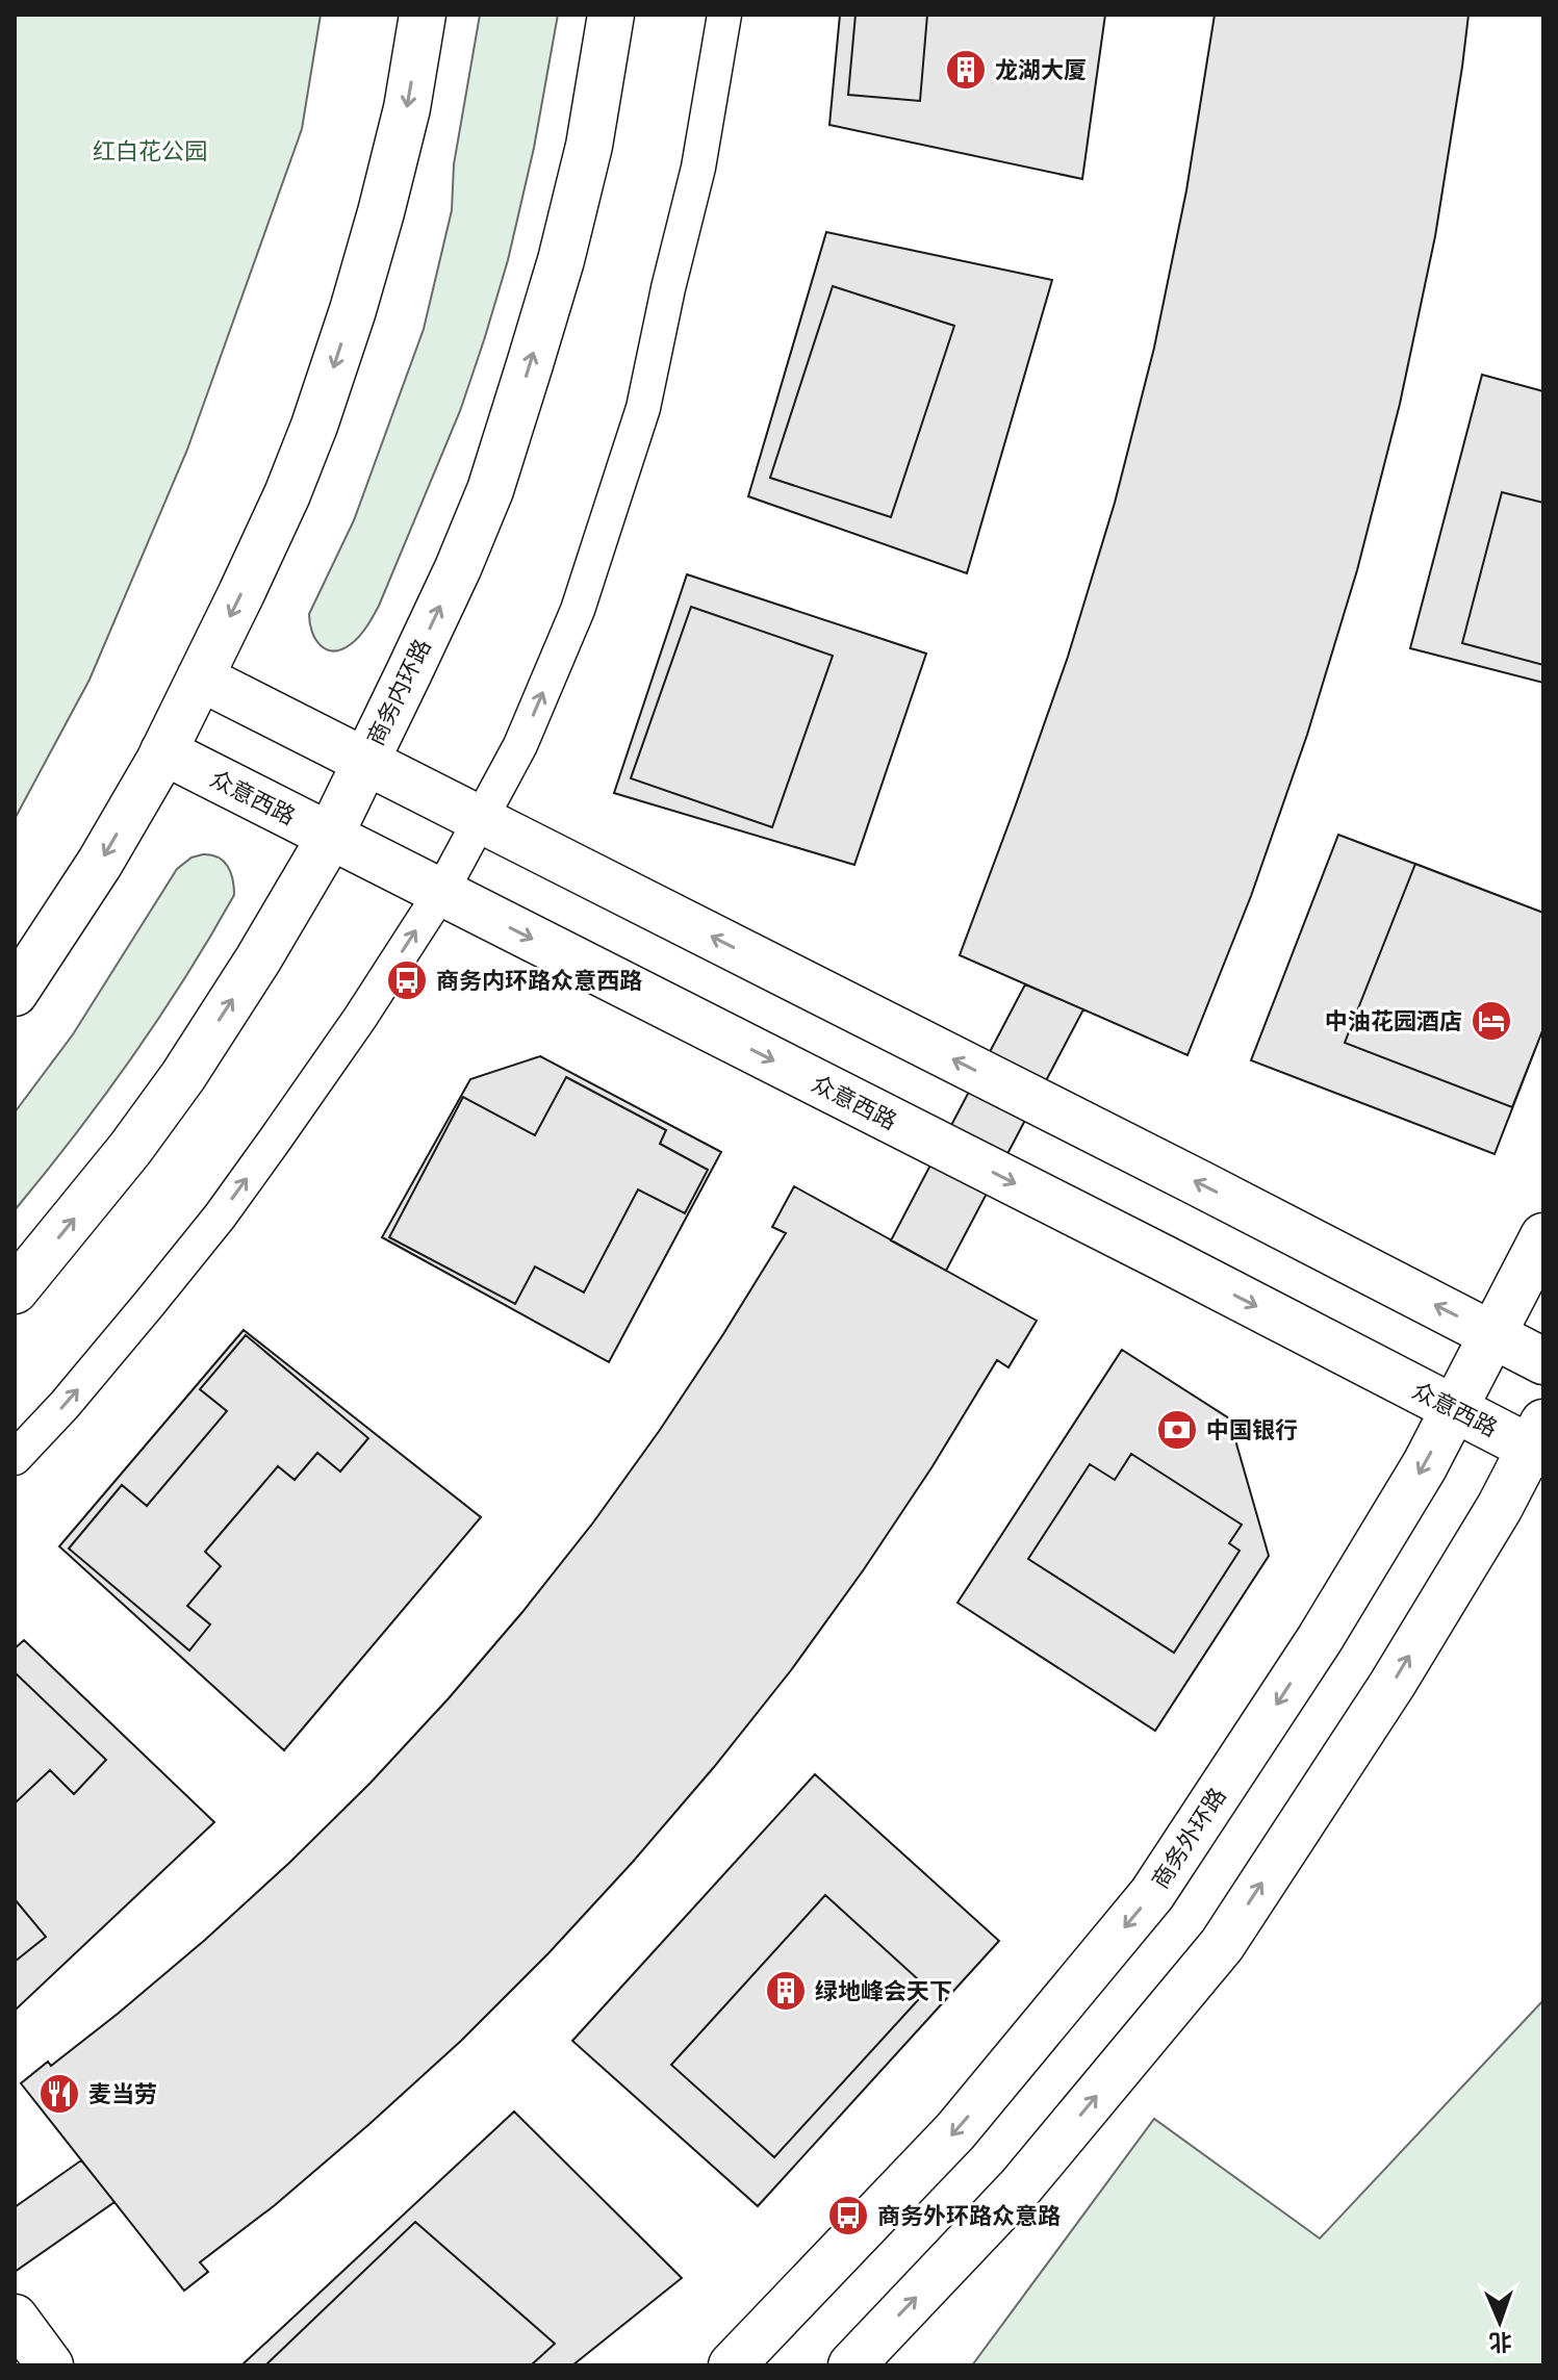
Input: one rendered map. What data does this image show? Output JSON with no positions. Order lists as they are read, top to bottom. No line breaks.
{"streets":{"street":["商务内环路","众意西路","商务外环路"]},"crossings":[["商务内环路","众意西路"],["众意西路","商务外环路"]],"parks":["红白花公园"],"places":{"building":["龙湖大厦","绿地峰会天下"],"bus stop":["商务内环路众意西路","商务外环路众意路"],"hotel":["中油花园酒店"],"bank":["中国银行"],"restaurant":["麦当劳"]},"north":"bottom"}
